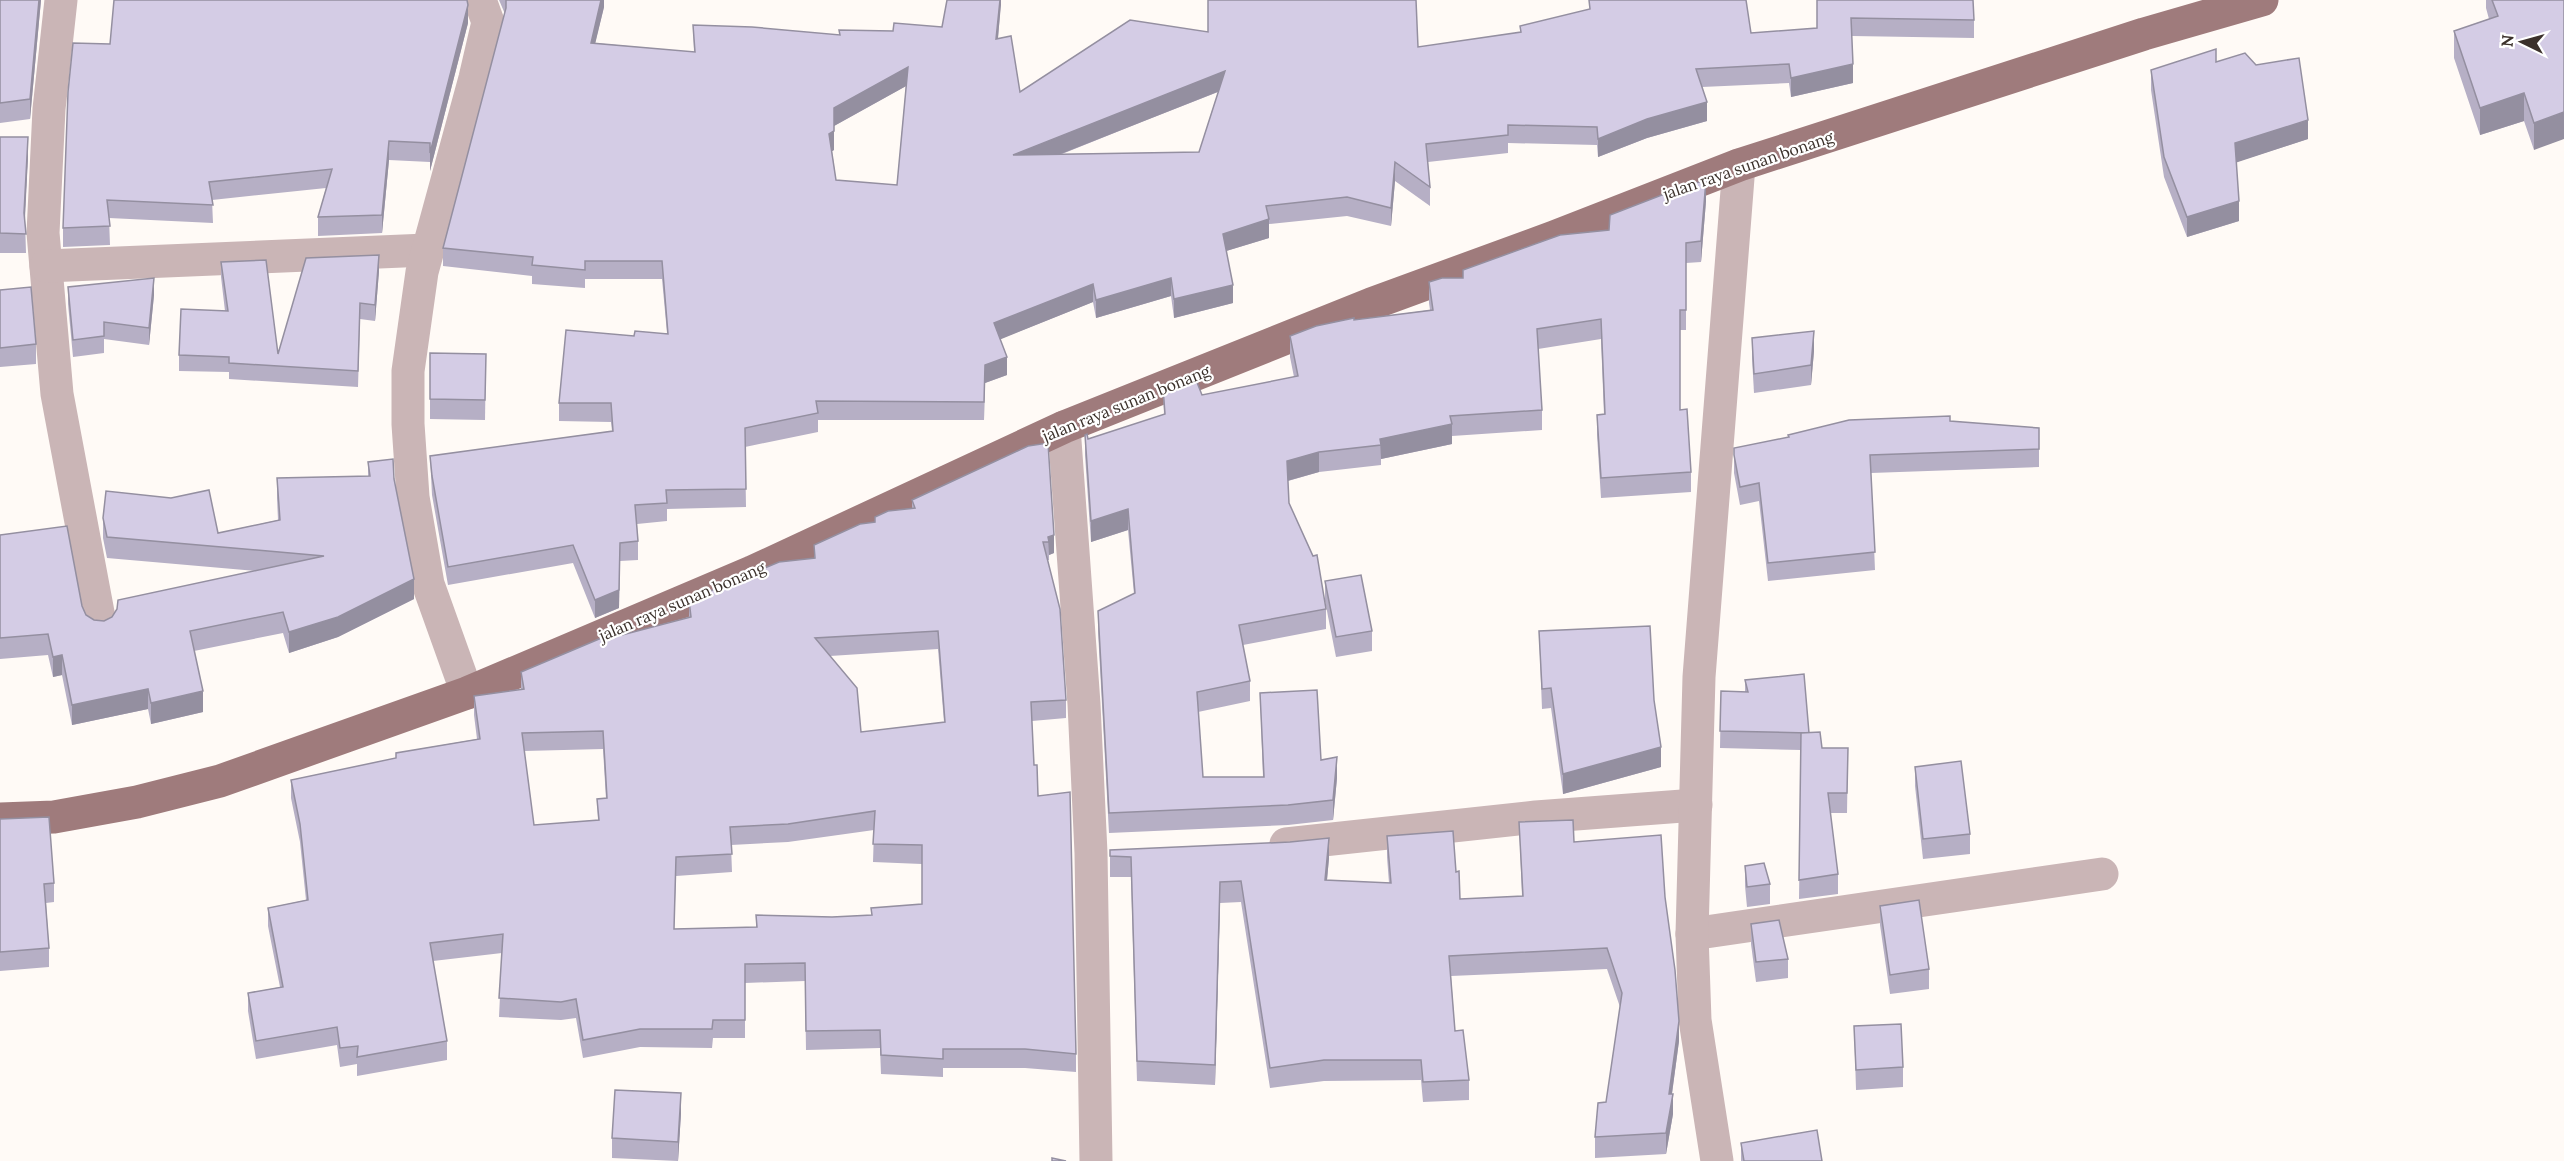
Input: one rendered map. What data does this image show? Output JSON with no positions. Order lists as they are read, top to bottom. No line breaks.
{"streets":{"main road":["jalan raya sunan bonang"]},"north":"left"}
